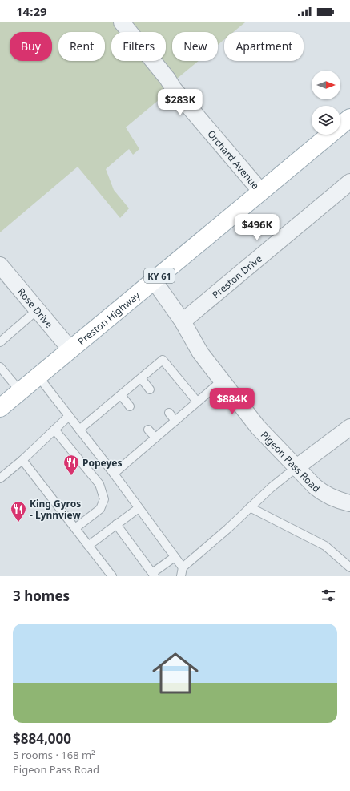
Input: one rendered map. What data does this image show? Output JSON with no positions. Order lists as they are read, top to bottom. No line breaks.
{"streets":{"main road":["KY 61","Preston Highway"],"street":["Orchard Avenue","Preston Drive","Rose Drive","Pigeon Pass Road"]},"crossings":[["Orchard Avenue","Preston Highway"],["Preston Drive","Pigeon Pass Road"],["Rose Drive","Preston Highway"],["Preston Highway","Pigeon Pass Road"]],"places":{"restaurant":["Popeyes","King Gyros - Lynnview"]},"north":"right","page":{"status":"14:29","chip":["Buy","Rent","Filters","New","Apartment"],"price":["$283K","$496K","$884K"],"heading":"3 homes","list":[{"name":"$884,000","note":"5 rooms · 168 m² · Pigeon Pass Road"}]}}
